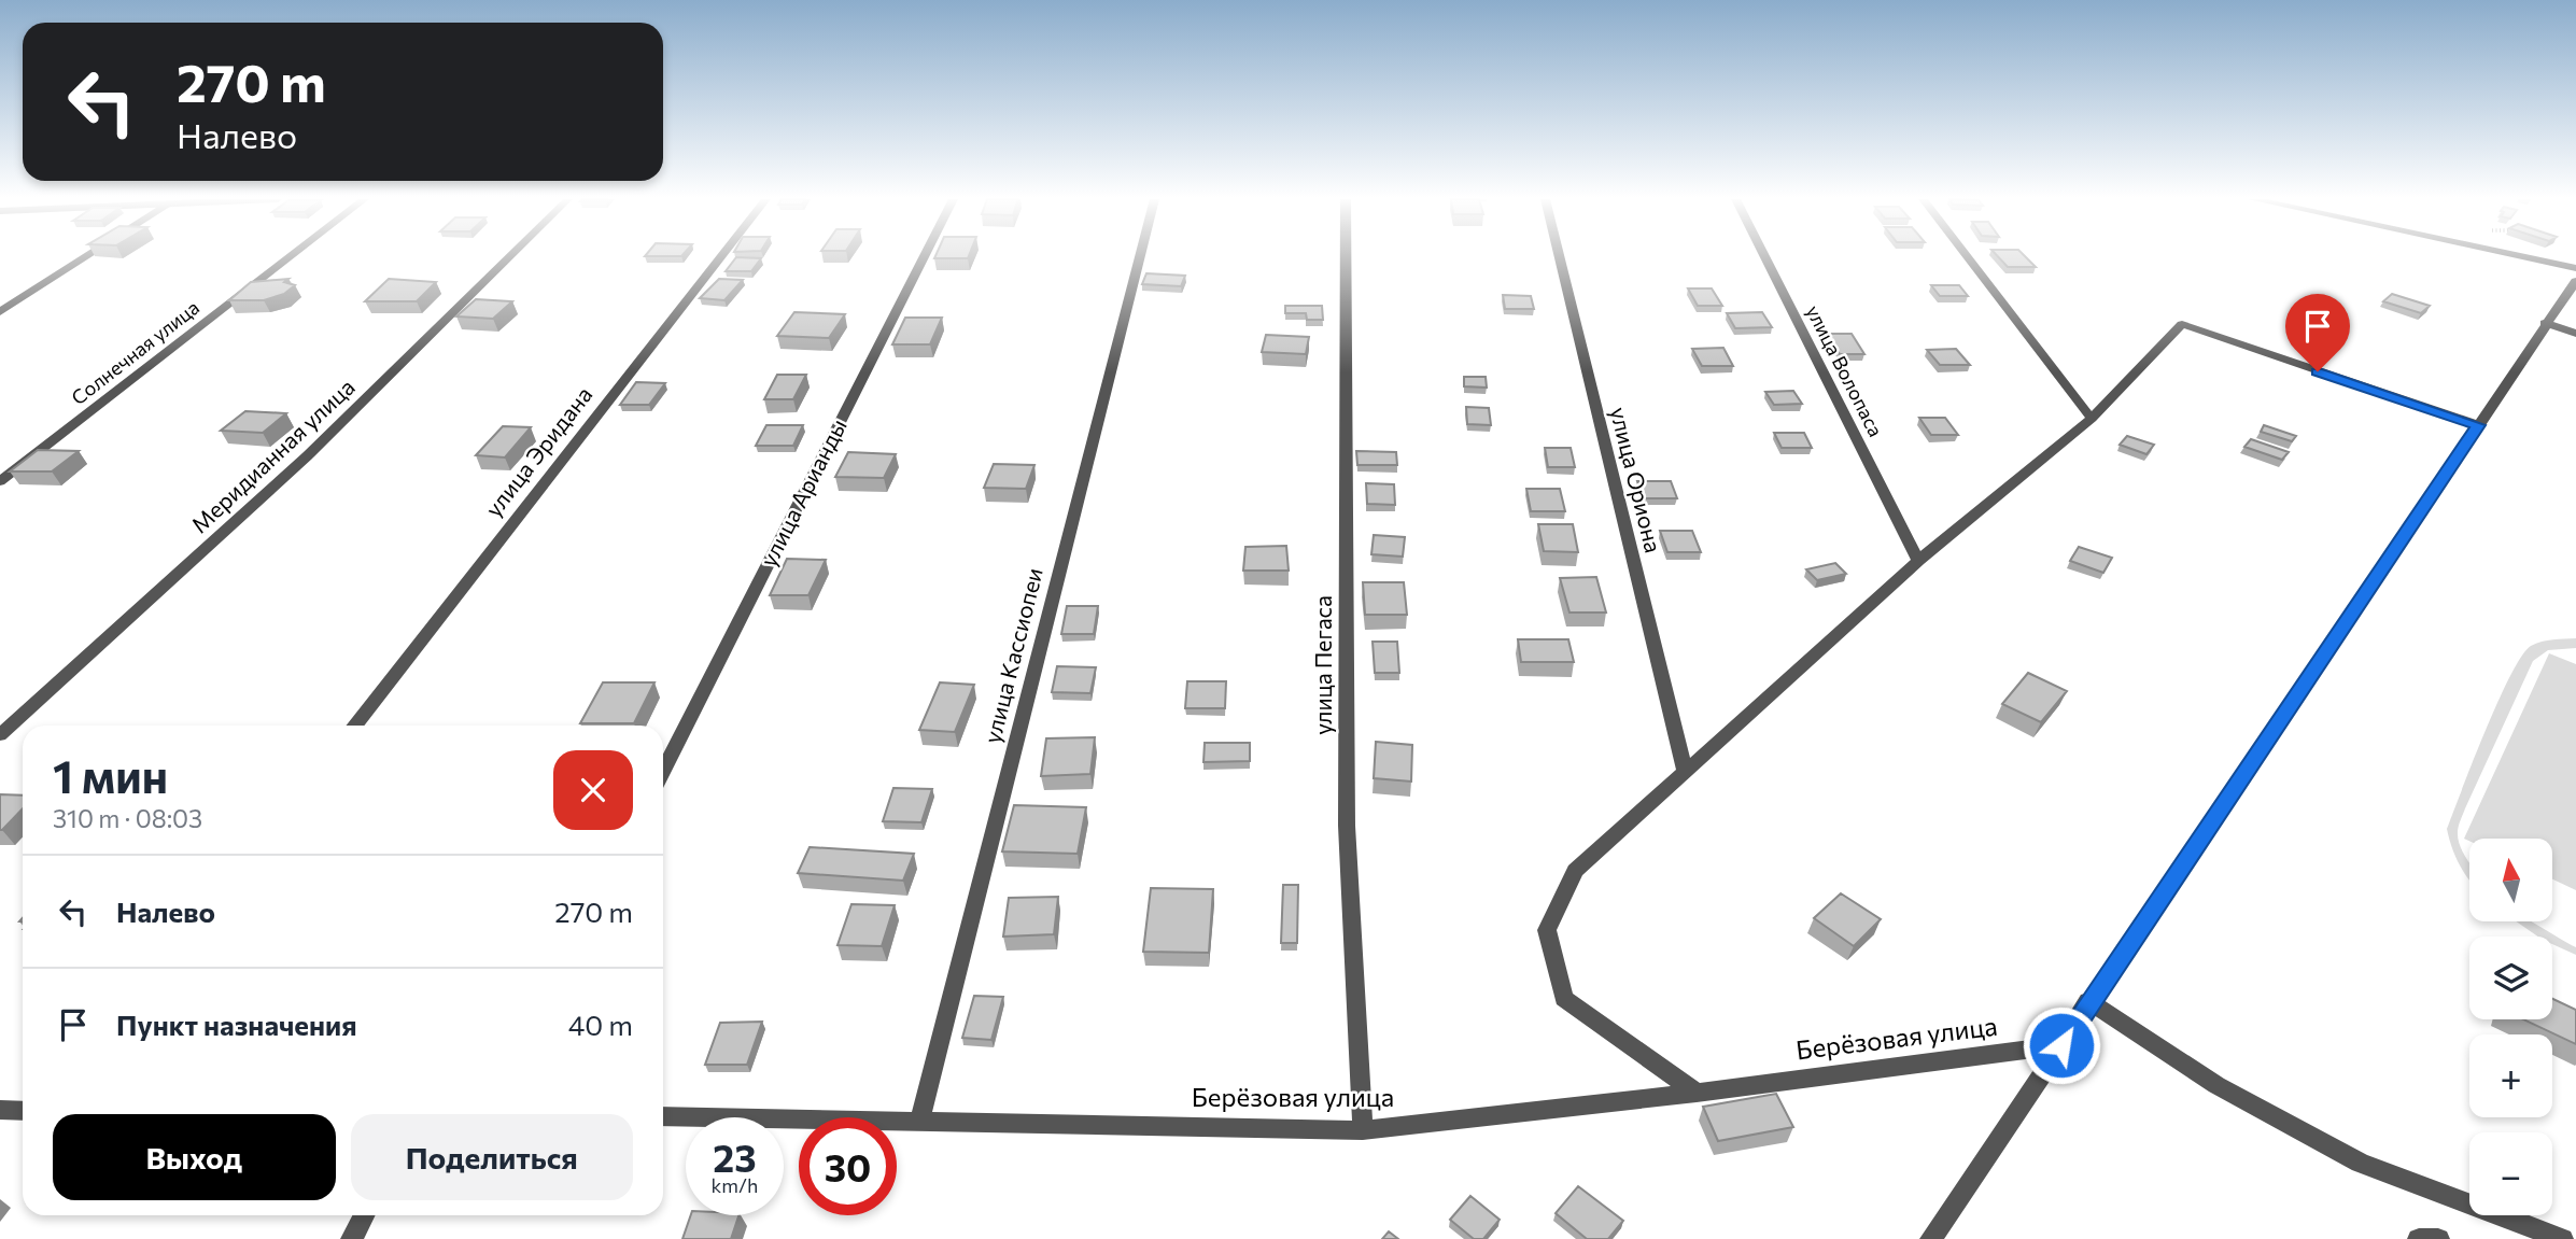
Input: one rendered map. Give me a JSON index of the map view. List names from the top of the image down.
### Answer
{
  "streets": {
    "street": [
      "Солнечная улица",
      "улица Волопаса",
      "улица Эридана",
      "Меридианная улица",
      "улица Ориона",
      "улица Арианды",
      "улица Кассиопеи",
      "улица Пегаса",
      "Берёзовая улица"
    ]
  },
  "crossings": [
    ["улица Кассиопеи", "Берёзовая улица"],
    ["улица Пегаса", "Берёзовая улица"]
  ],
  "north": "top",
  "page": {
    "turn": ["270 m", "Налево"],
    "heading": ["1 мин", "310 m · 08:03"],
    "map_buttons": ["+", "−"],
    "list": [
      {
        "name": "Налево",
        "value": "270 m"
      },
      {
        "name": "Пункт назначения",
        "value": "40 m"
      }
    ],
    "buttons": ["Выход", "Поделиться"],
    "speed": "23 km/h",
    "limit": "30"
  }
}
